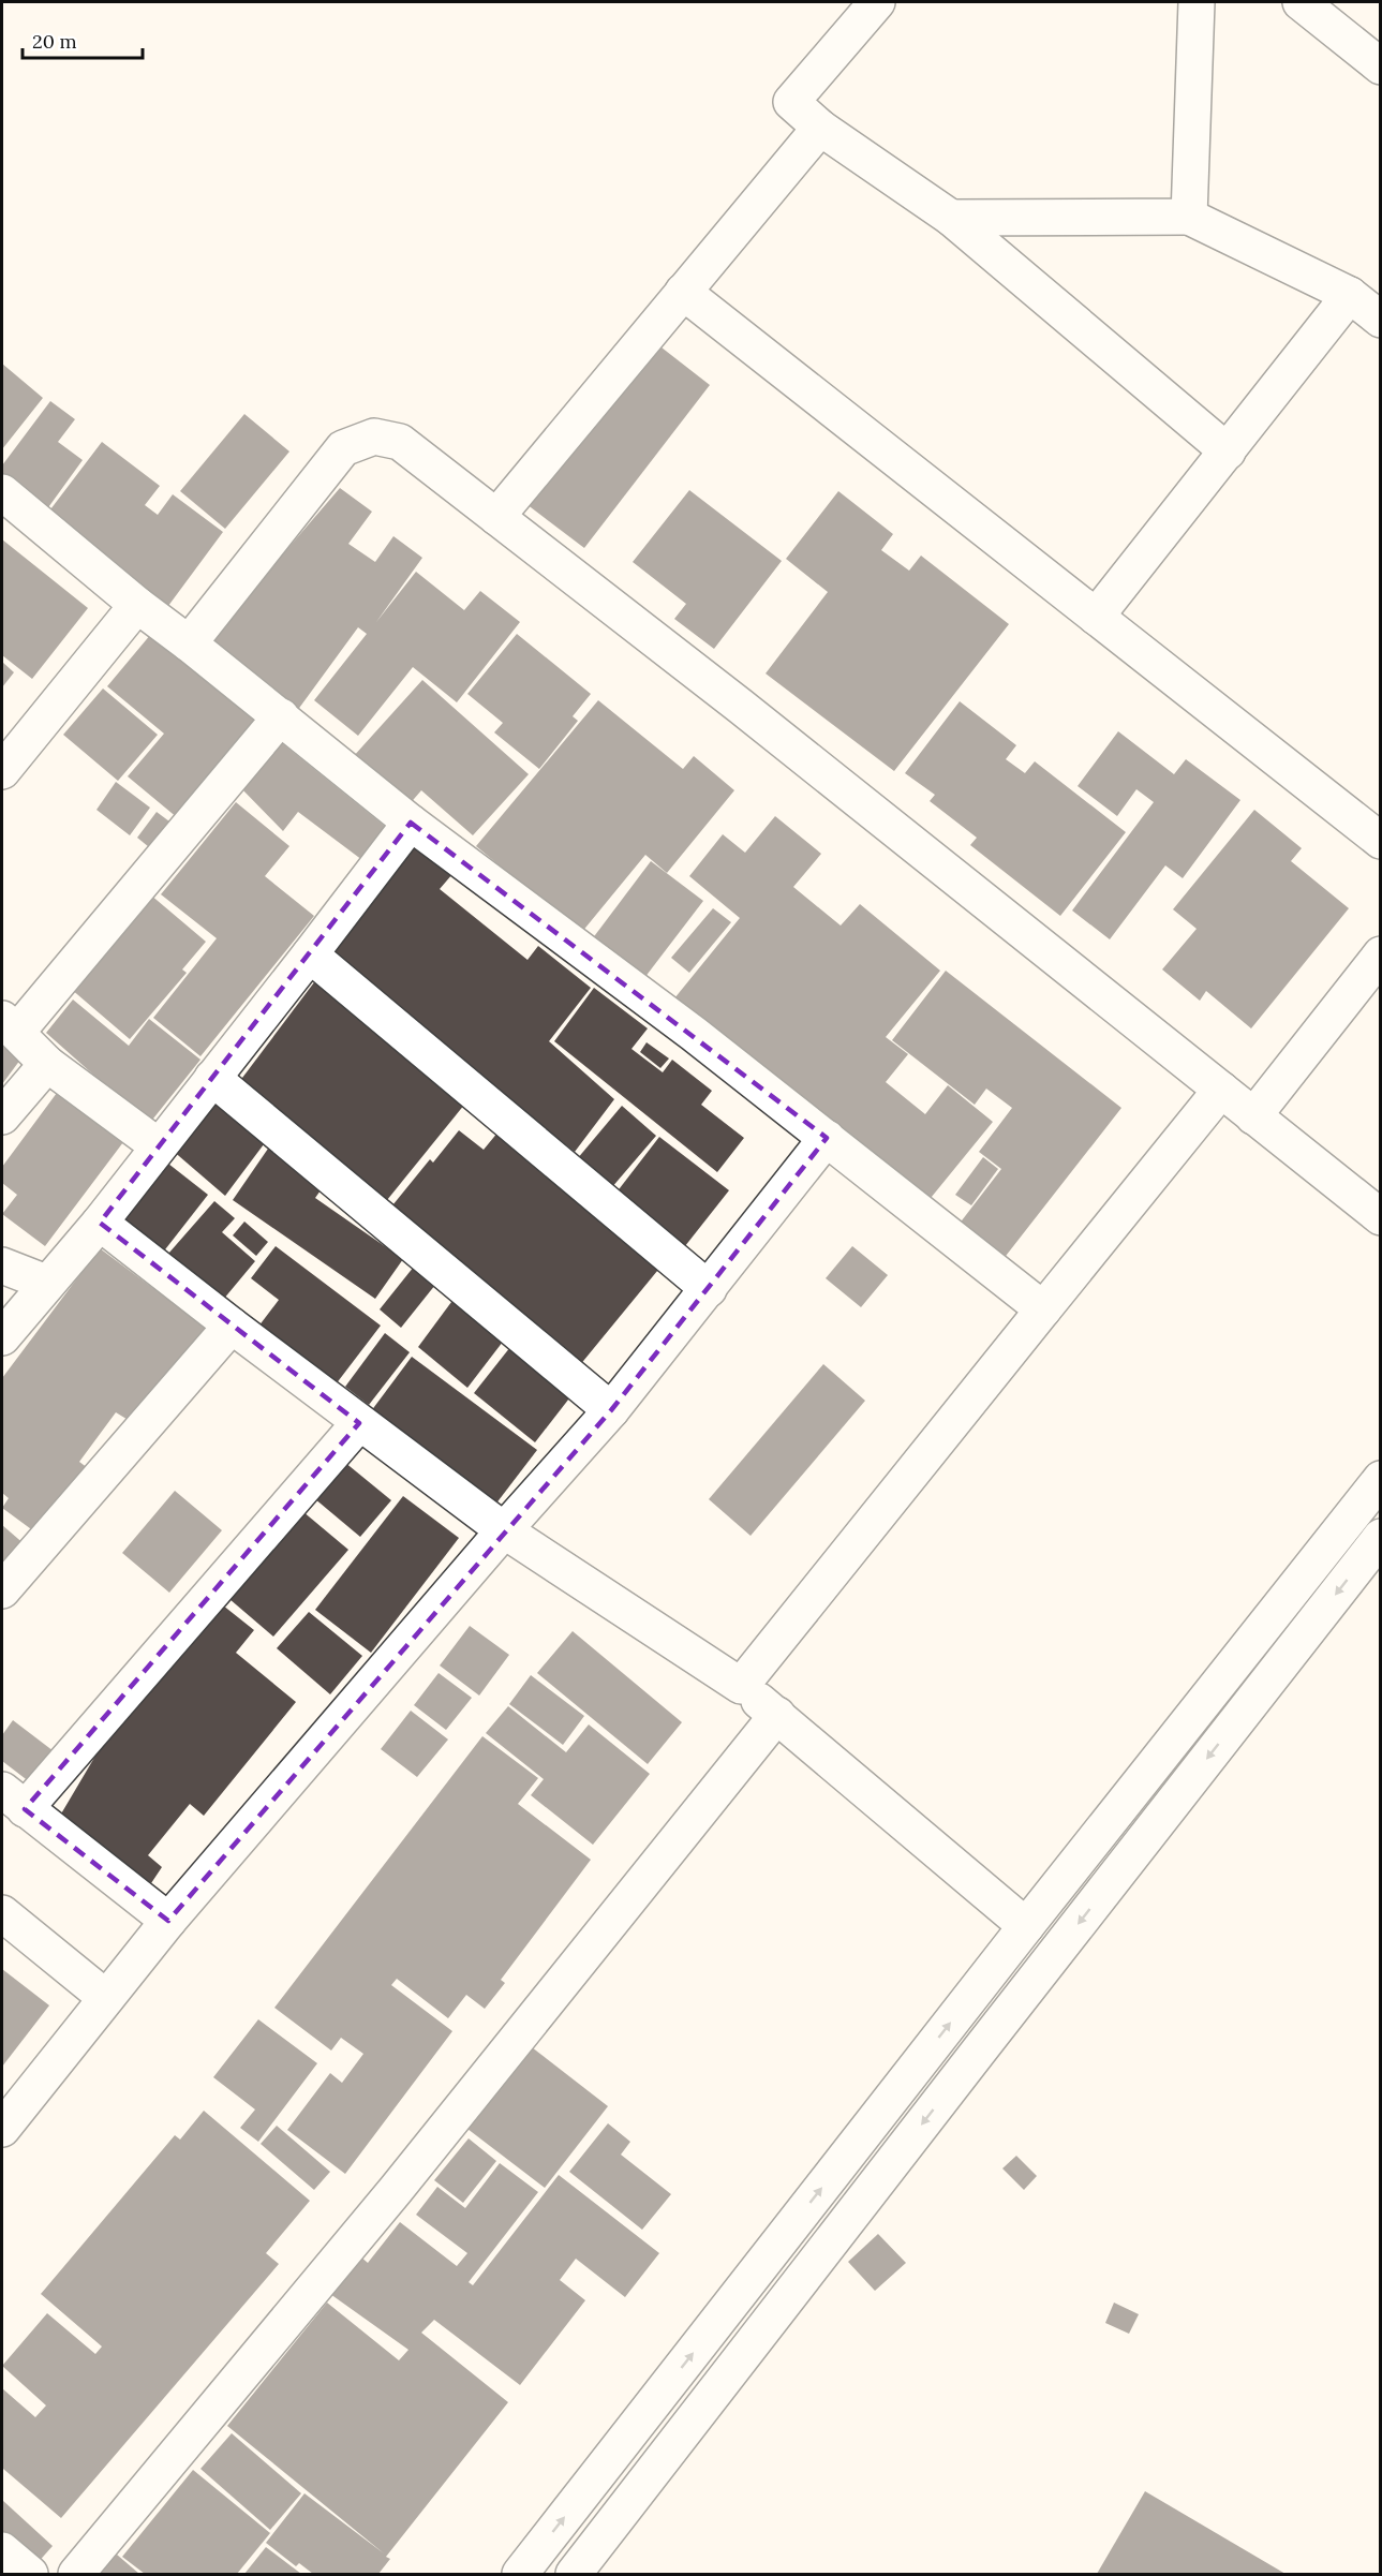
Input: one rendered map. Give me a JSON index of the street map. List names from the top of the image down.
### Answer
{
  "scale_bar": "20 m"
}
